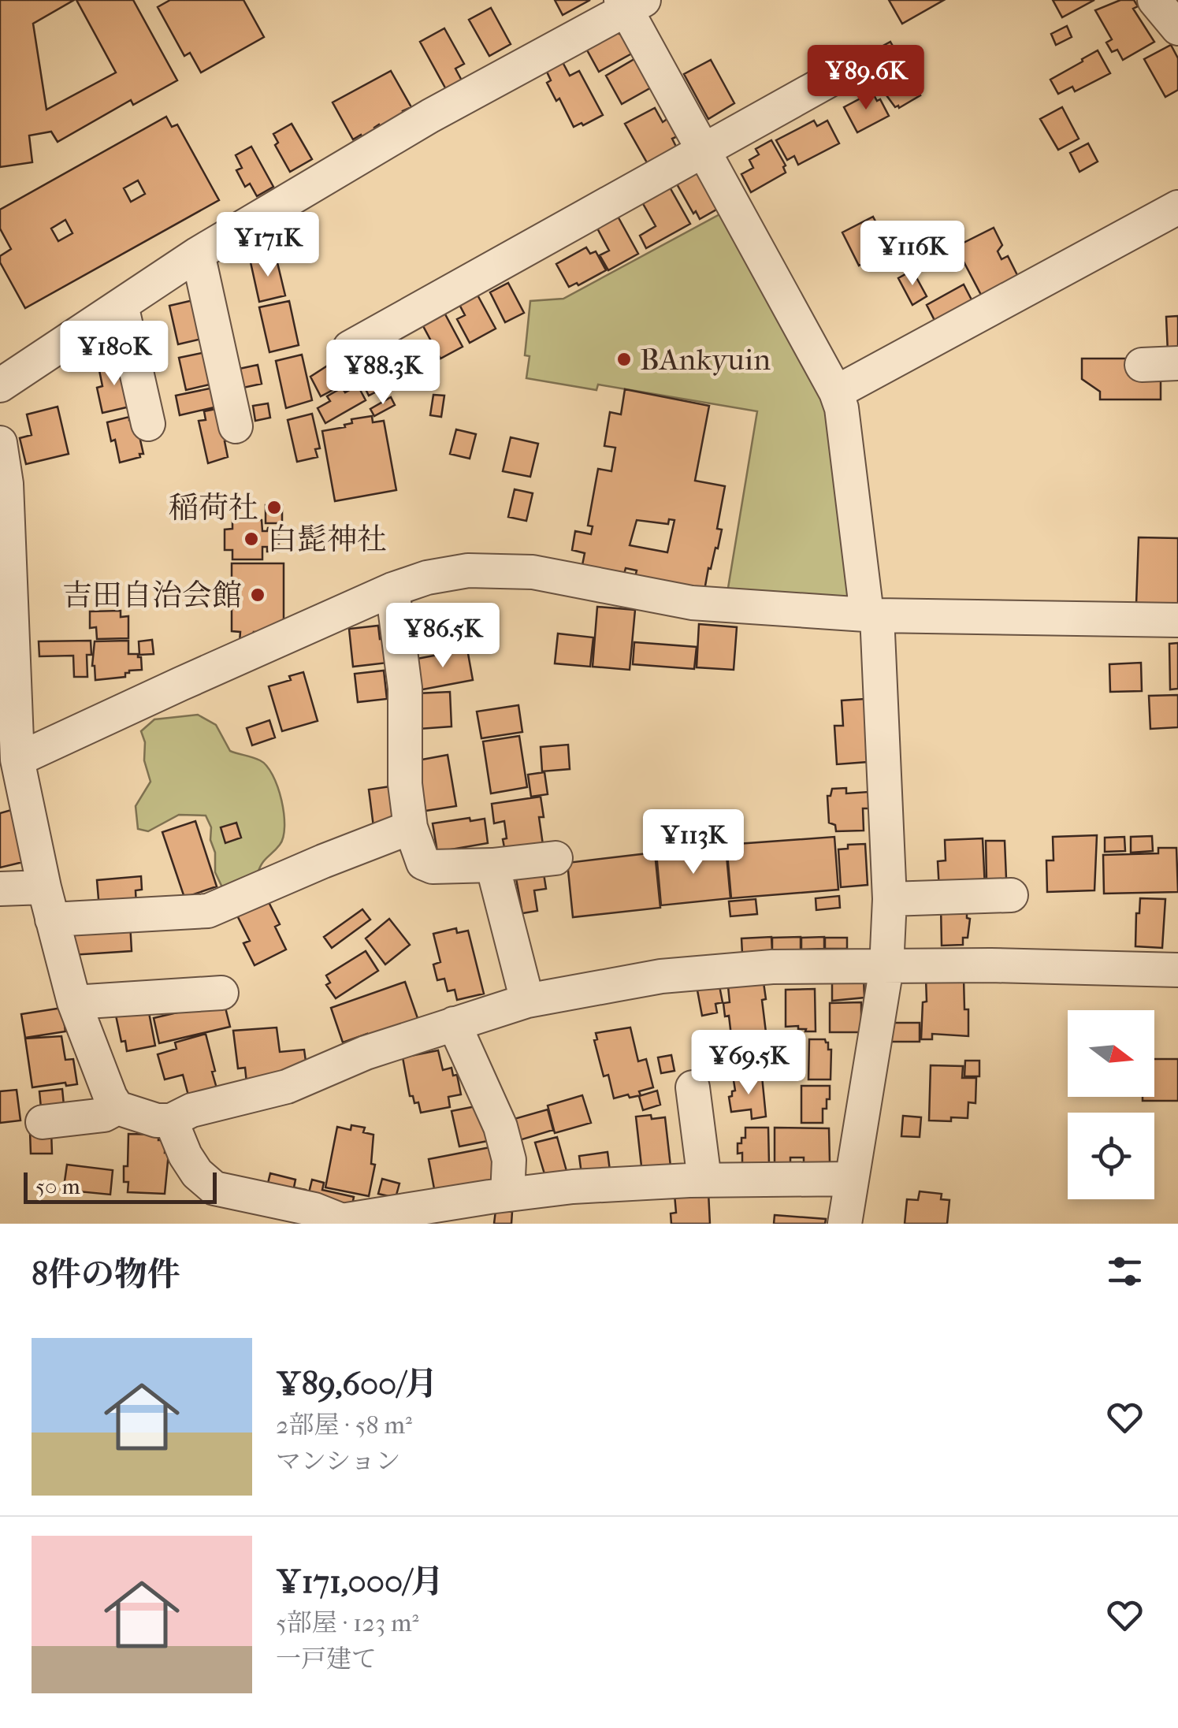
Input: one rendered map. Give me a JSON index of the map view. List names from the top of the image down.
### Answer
{
  "places": [
    "BAnkyuin",
    "稲荷社",
    "白髭神社",
    "吉田自治会館"
  ],
  "scale_bar": "50 m",
  "north": "right",
  "page": {
    "price": [
      "¥89.6K",
      "¥171K",
      "¥116K",
      "¥180K",
      "¥88.3K",
      "¥86.5K",
      "¥113K",
      "¥69.5K"
    ],
    "scale": "50 m",
    "heading": "8件の物件",
    "list": [
      {
        "name": "¥89,600/月",
        "note": "2部屋 · 58 m² · マンション"
      },
      {
        "name": "¥171,000/月",
        "note": "5部屋 · 123 m² · 一戸建て"
      }
    ]
  }
}
